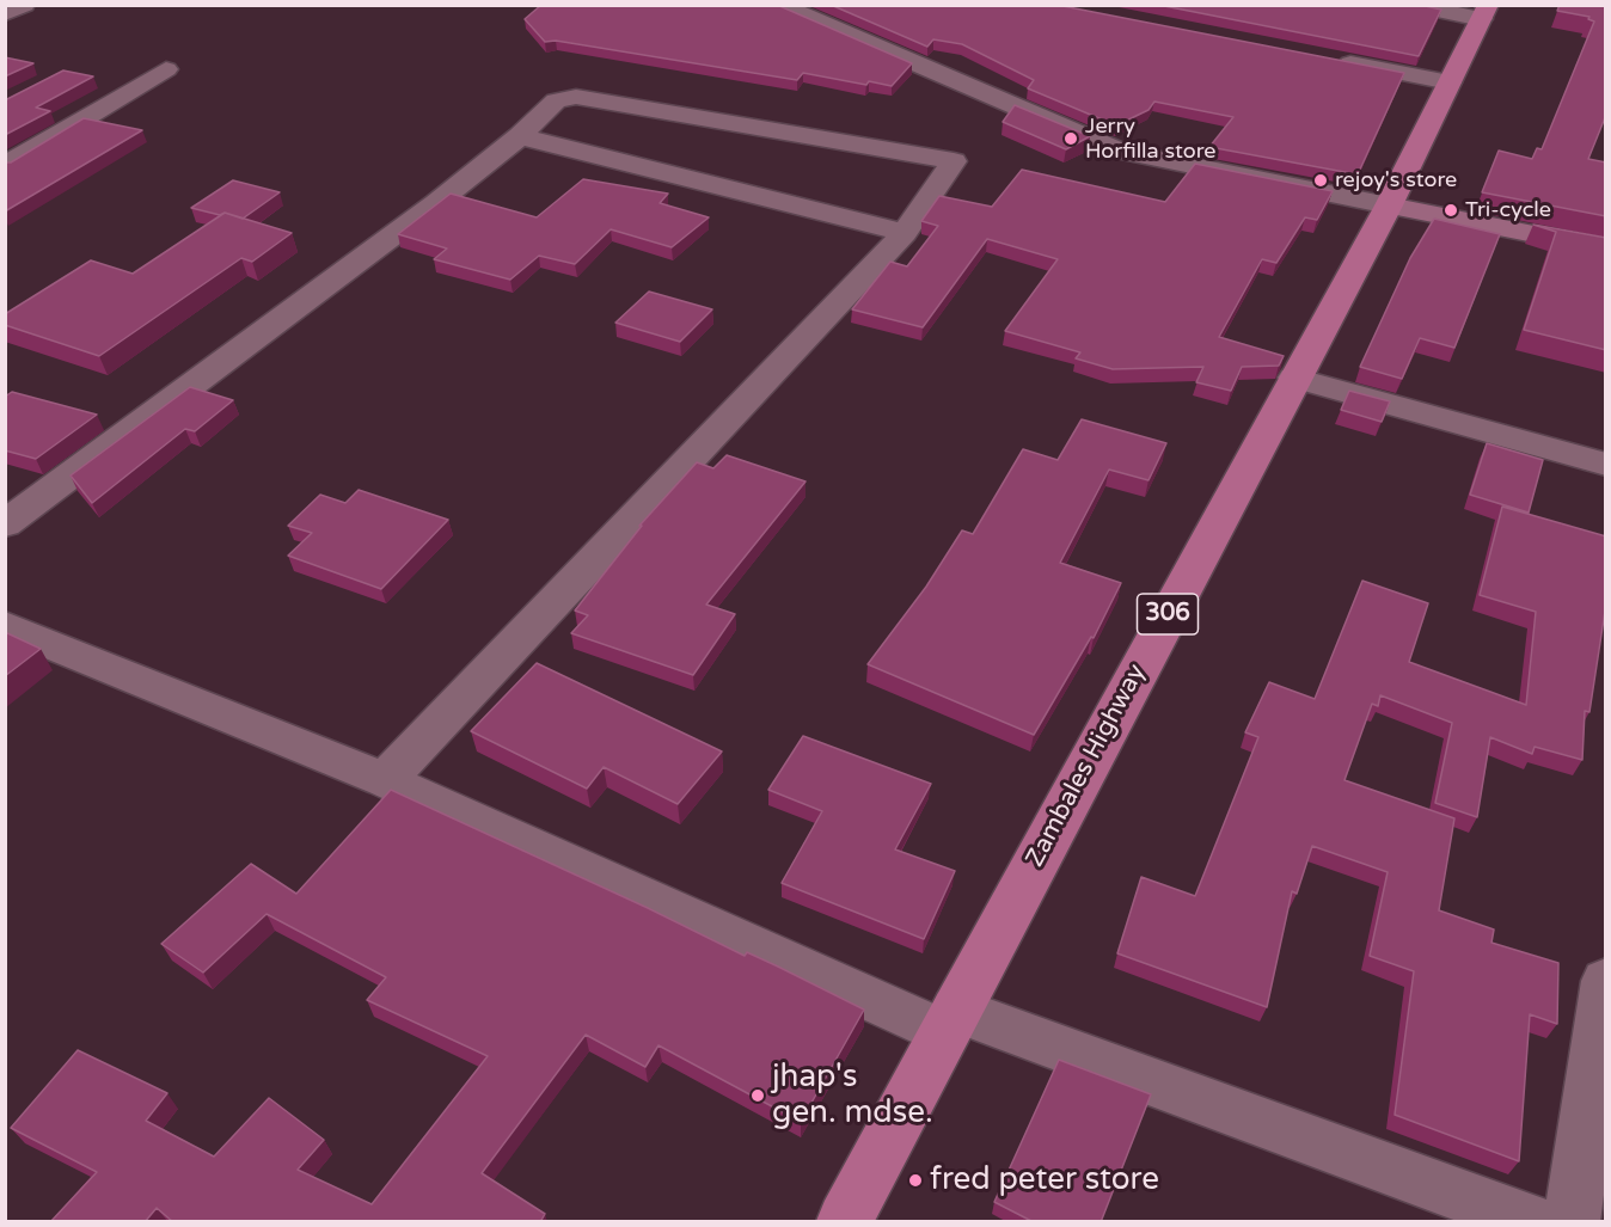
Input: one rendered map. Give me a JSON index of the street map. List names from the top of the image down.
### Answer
{
  "streets": {
    "main road": ["306", "Zambales Highway"]
  },
  "places": [
    "Jerry Horfilla store",
    "rejoy's store",
    "Tri-cycle",
    "jhap's gen. mdse.",
    "fred peter store"
  ]
}
